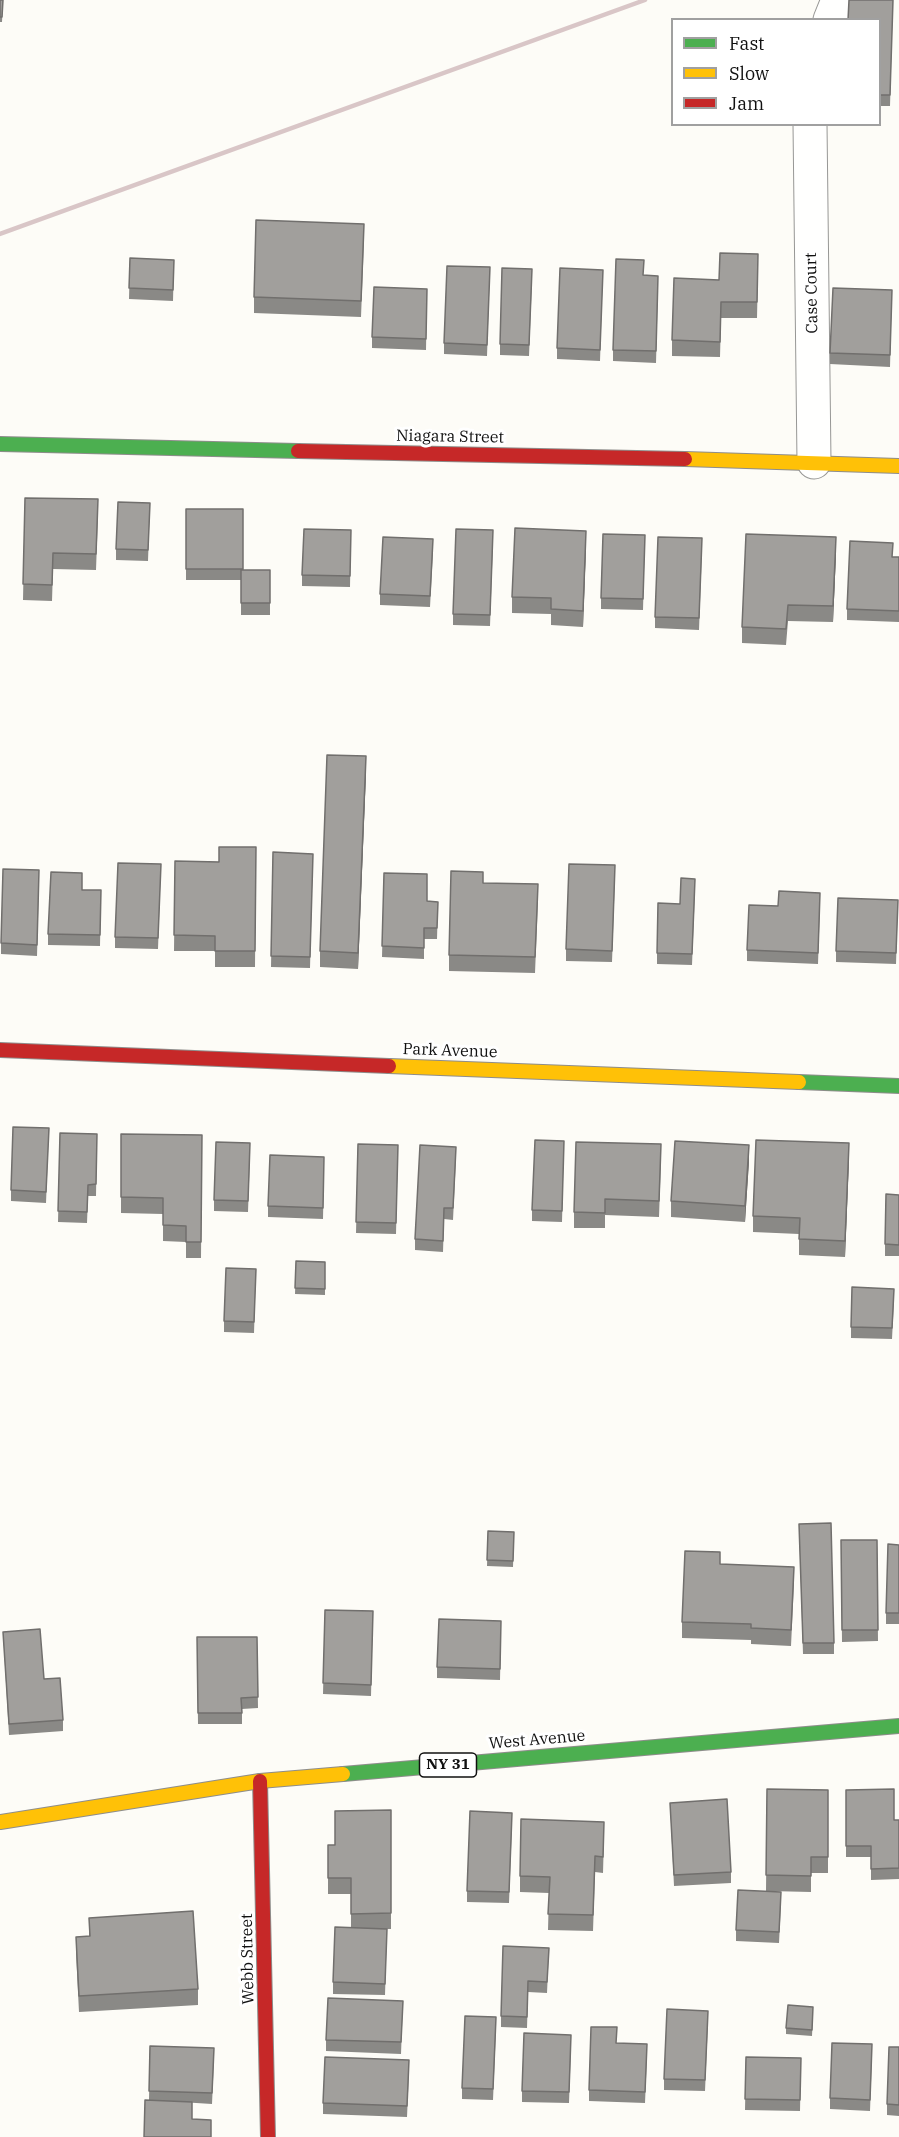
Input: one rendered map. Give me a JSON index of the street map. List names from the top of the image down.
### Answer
{
  "streets": {
    "main road": [
      "Niagara Street",
      "Park Avenue",
      "West Avenue",
      "NY 31",
      "Webb Street"
    ],
    "street": ["Case Court"]
  },
  "crossings": [
    ["Case Court", "Niagara Street"],
    ["West Avenue", "Webb Street"]
  ],
  "legend": ["Fast", "Slow", "Jam"]
}
